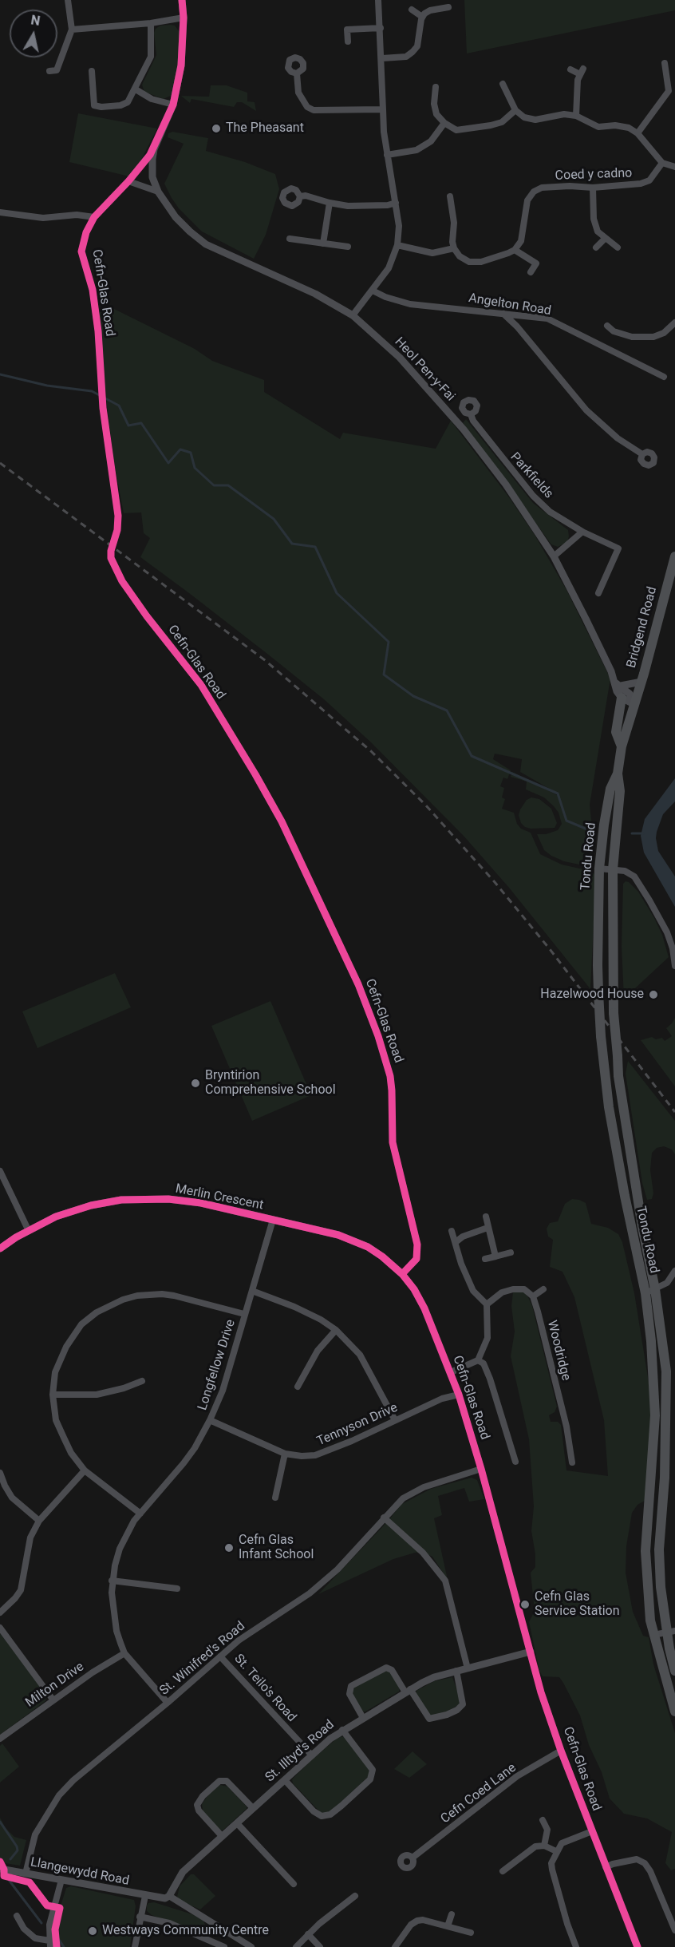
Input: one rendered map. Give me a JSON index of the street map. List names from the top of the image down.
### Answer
{
  "streets": {
    "main road": ["Bridgend Road", "Tondu Road"],
    "street": [
      "Coed y cadno",
      "Cefn-Glas Road",
      "Angelton Road",
      "Heol Pen-y-Fai",
      "Parkfields",
      "Merlin Crescent",
      "Woodridge",
      "Longfellow Drive",
      "Tennyson Drive",
      "St. Winifred's Road",
      "Milton Drive",
      "St. Teilo's Road",
      "St. Illtyd's Road",
      "Cefn Coed Lane",
      "Llangewydd Road"
    ]
  },
  "crossings": [
    ["Cefn-Glas Road", "Heol Pen-y-Fai"],
    ["Cefn-Glas Road", "Merlin Crescent"],
    ["Cefn-Glas Road", "Tennyson Drive"],
    ["Cefn-Glas Road", "St. Winifred's Road"],
    ["Cefn-Glas Road", "St. Illtyd's Road"],
    ["Cefn-Glas Road", "Cefn Coed Lane"],
    ["Heol Pen-y-Fai", "Bridgend Road"],
    ["Heol Pen-y-Fai", "Tondu Road"],
    ["Bridgend Road", "Tondu Road"],
    ["Merlin Crescent", "Longfellow Drive"],
    ["Longfellow Drive", "Tennyson Drive"],
    ["Longfellow Drive", "St. Winifred's Road"],
    ["Longfellow Drive", "Milton Drive"],
    ["St. Winifred's Road", "St. Teilo's Road"],
    ["St. Winifred's Road", "Llangewydd Road"],
    ["St. Teilo's Road", "St. Illtyd's Road"],
    ["St. Illtyd's Road", "Llangewydd Road"]
  ],
  "places": [
    "The Pheasant",
    "Hazelwood House",
    "Bryntirion Comprehensive School",
    "Cefn Glas Infant School",
    "Cefn Glas Service Station",
    "Westways Community Centre"
  ],
  "north": "top"
}
